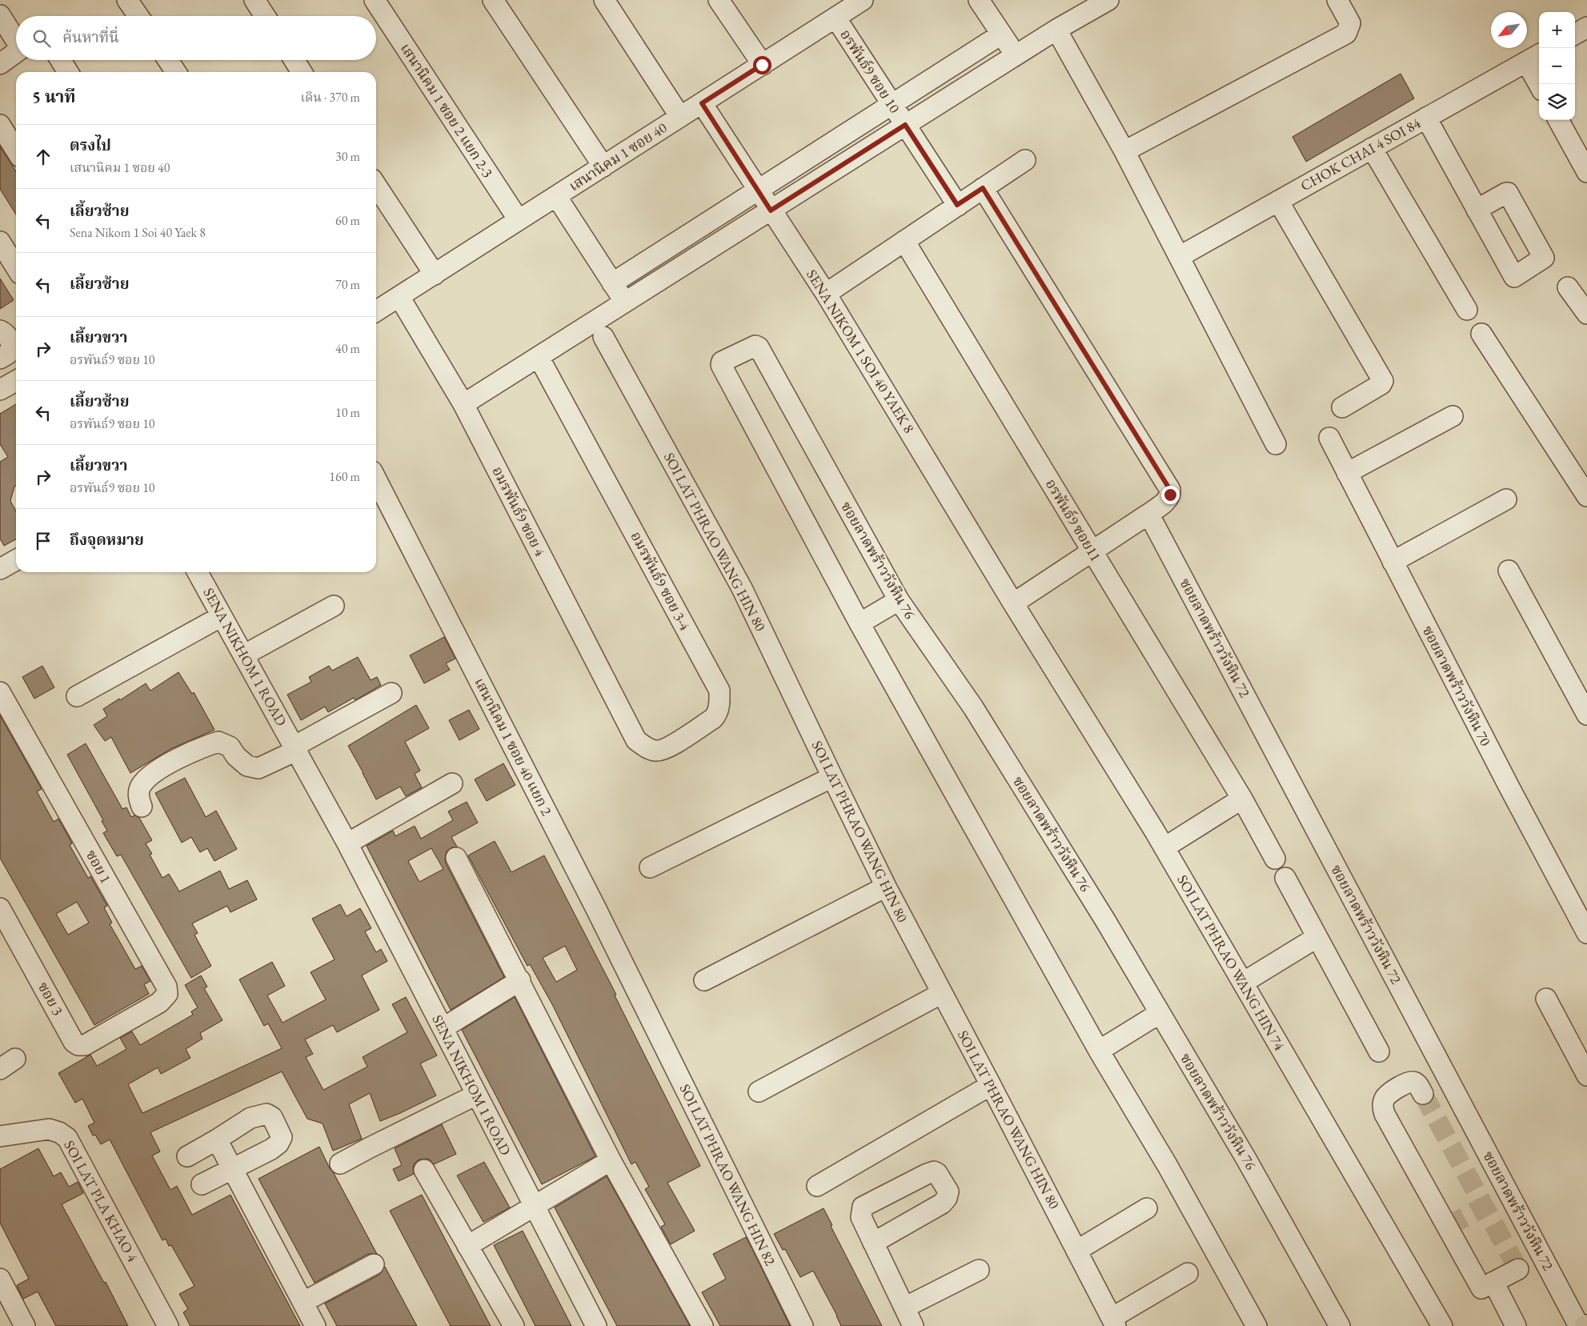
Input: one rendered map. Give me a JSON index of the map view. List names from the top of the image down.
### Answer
{
  "streets": {
    "street": [
      "อรพันธ์9 ซอย 10",
      "เสนานิคม 1 ซอย 2 แยก 2-3",
      "CHOK CHAI 4 SOI 84",
      "เสนานิคม 1 ซอย 40",
      "SENA NIKOM 1 SOI 40 YAEK 8",
      "อมรพันธ์9 ซอย 4",
      "อรพันธ์9 ซอย11",
      "SOI LAT PHRAO WANG HIN 80",
      "ซอยลาดพร้าววังหิน 76",
      "อมรพันธ์9 ซอย 3-4",
      "ซอยลาดพร้าววังหิน 72",
      "SENA NIKHOM 1 ROAD",
      "ซอยลาดพร้าววังหิน 70",
      "เสนานิคม 1 ซอย 40 แยก 2",
      "ซอย 1",
      "SOI LAT PHRAO WANG HIN 74",
      "ซอย 3",
      "SOI LAT PHRAO WANG HIN 82",
      "SOI LAT PLA KHAO 4"
    ]
  },
  "crossings": [
    ["อรพันธ์9 ซอย 10", "เสนานิคม 1 ซอย 40"],
    ["เสนานิคม 1 ซอย 2 แยก 2-3", "เสนานิคม 1 ซอย 40"],
    ["เสนานิคม 1 ซอย 40", "SENA NIKOM 1 SOI 40 YAEK 8"],
    ["เสนานิคม 1 ซอย 40", "อมรพันธ์9 ซอย 4"],
    ["SENA NIKOM 1 SOI 40 YAEK 8", "SOI LAT PHRAO WANG HIN 74"],
    ["อมรพันธ์9 ซอย 4", "อมรพันธ์9 ซอย 3-4"],
    ["เสนานิคม 1 ซอย 40 แยก 2", "SOI LAT PHRAO WANG HIN 82"],
    ["ซอย 1", "ซอย 3"]
  ],
  "north": "bottom left",
  "page": {
    "map_buttons": ["+", "−"],
    "search": "ค้นหาที่นี่",
    "heading": ["5 นาที", "เดิน · 370 m"],
    "list": [
      ["ตรงไป", "เสนานิคม 1 ซอย 40", "30 m"],
      ["เลี้ยวซ้าย", "Sena Nikom 1 Soi 40 Yaek 8", "60 m"],
      ["เลี้ยวซ้าย", "70 m"],
      ["เลี้ยวขวา", "อรพันธ์9 ซอย 10", "40 m"],
      ["เลี้ยวซ้าย", "อรพันธ์9 ซอย 10", "10 m"],
      ["เลี้ยวขวา", "อรพันธ์9 ซอย 10", "160 m"],
      "ถึงจุดหมาย"
    ]
  }
}
